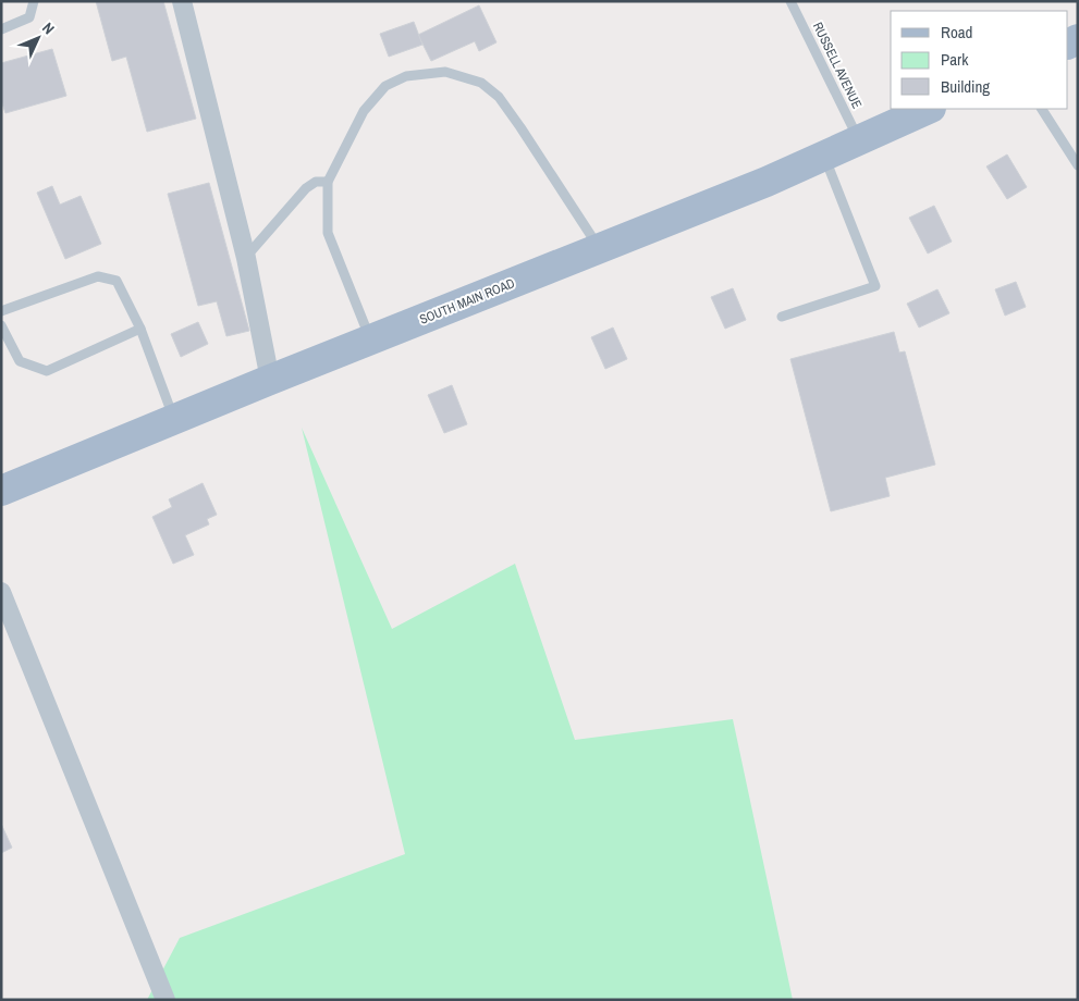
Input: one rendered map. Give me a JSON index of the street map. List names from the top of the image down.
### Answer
{
  "streets": {
    "main road": ["SOUTH MAIN ROAD"],
    "lane": ["RUSSELL AVENUE"]
  },
  "crossings": [
    ["RUSSELL AVENUE", "SOUTH MAIN ROAD"]
  ],
  "legend": ["Road", "Park", "Building"],
  "north": "top right"
}
